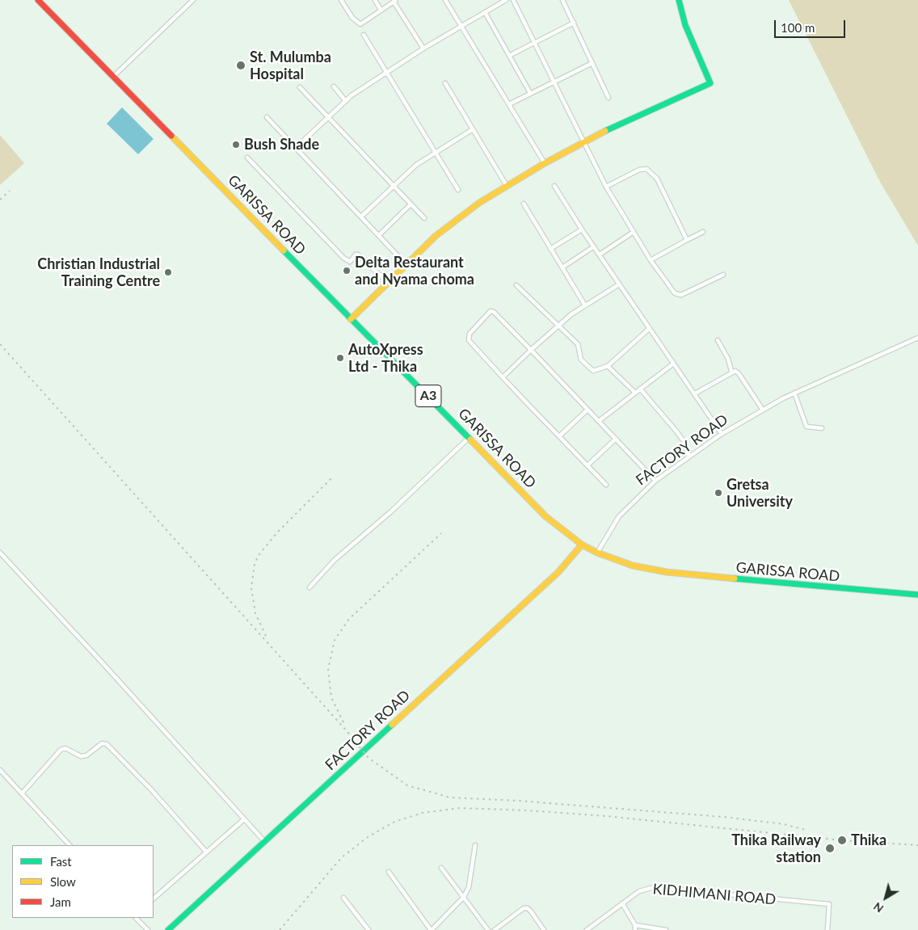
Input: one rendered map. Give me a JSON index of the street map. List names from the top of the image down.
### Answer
{
  "streets": {
    "main road": ["GARISSA ROAD", "A3", "FACTORY ROAD"],
    "street": ["KIDHIMANI ROAD"]
  },
  "crossings": [
    ["GARISSA ROAD", "FACTORY ROAD"]
  ],
  "places": [
    "St. Mulumba Hospital",
    "Bush Shade",
    "Delta Restaurant and Nyama choma",
    "Christian Industrial Training Centre",
    "AutoXpress Ltd - Thika",
    "Gretsa University",
    "Thika",
    "Thika Railway station"
  ],
  "legend": ["Fast", "Slow", "Jam"],
  "scale_bar": "100 m",
  "north": "bottom left"
}
